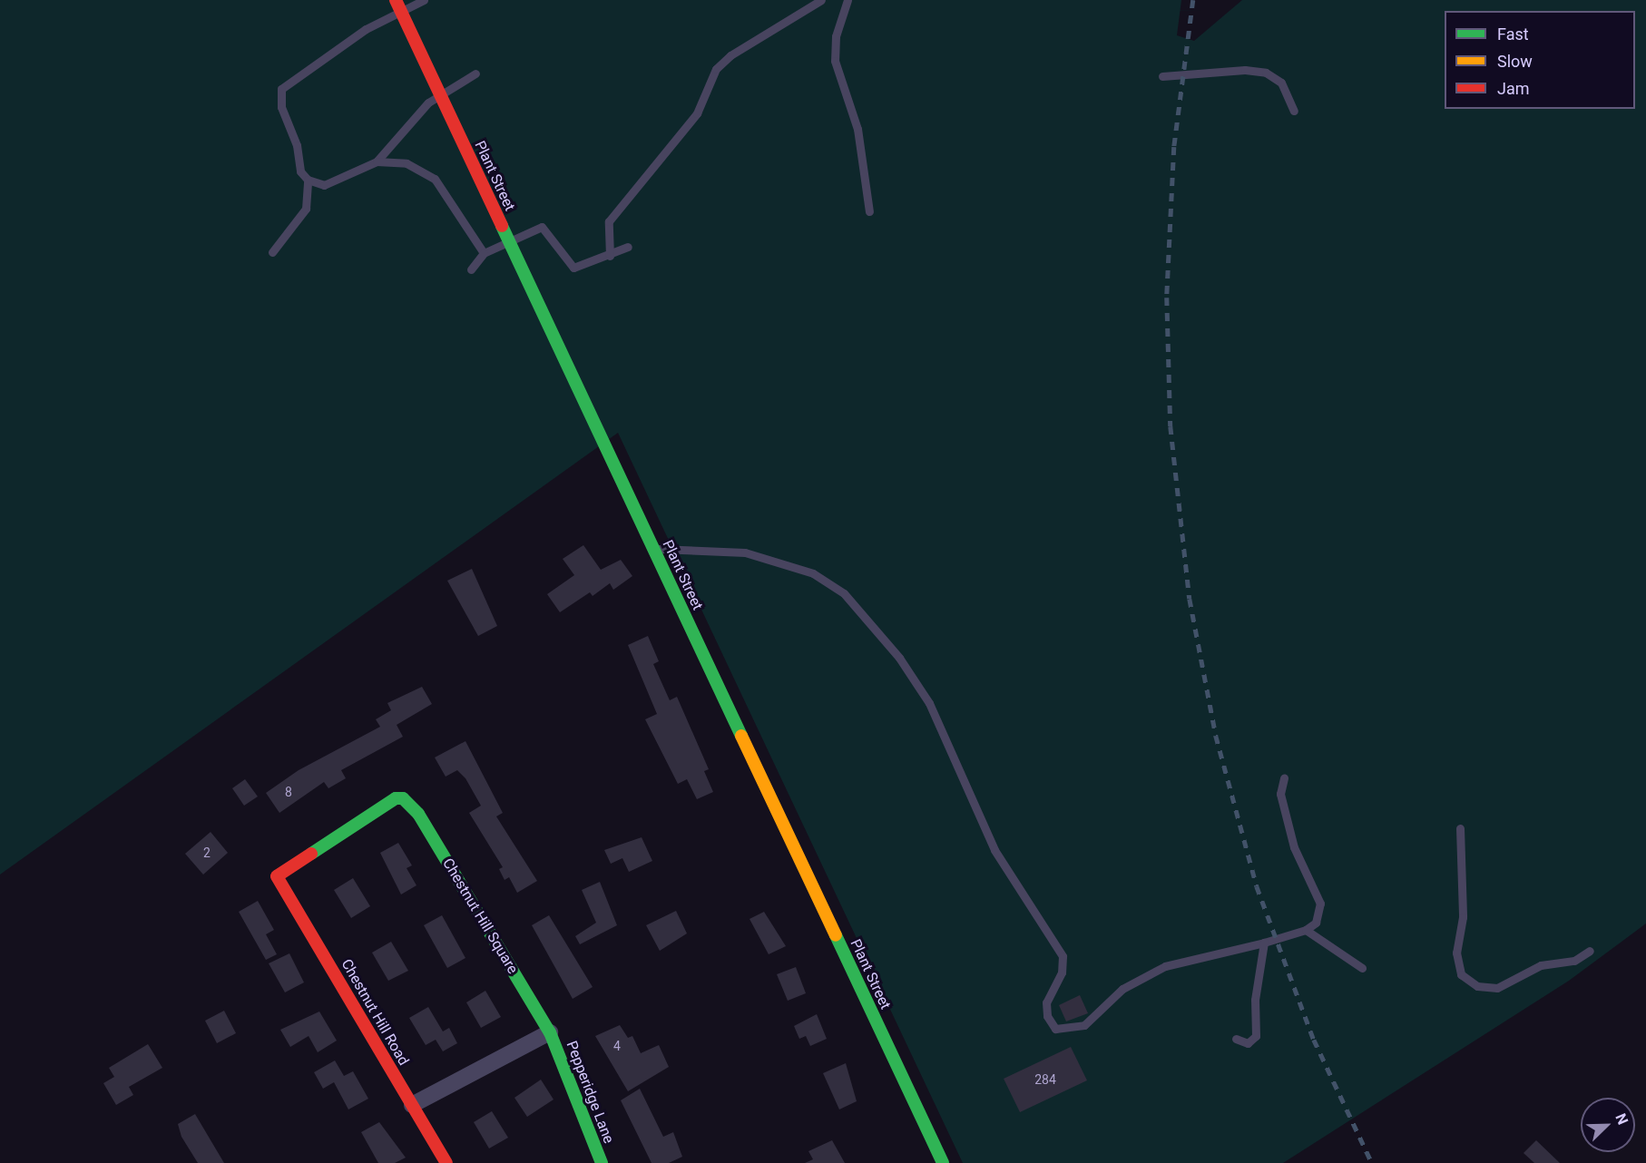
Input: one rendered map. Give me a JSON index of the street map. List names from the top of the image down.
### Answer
{
  "streets": {
    "street": [
      "Plant Street",
      "Chestnut Hill Square",
      "Chestnut Hill Road",
      "Pepperidge Lane"
    ]
  },
  "crossings": [
    ["Chestnut Hill Square", "Chestnut Hill Road"],
    ["Chestnut Hill Square", "Pepperidge Lane"]
  ],
  "house_numbers": [
    "8",
    "2",
    "4",
    "284"
  ],
  "legend": ["Fast", "Slow", "Jam"],
  "north": "top right"
}
